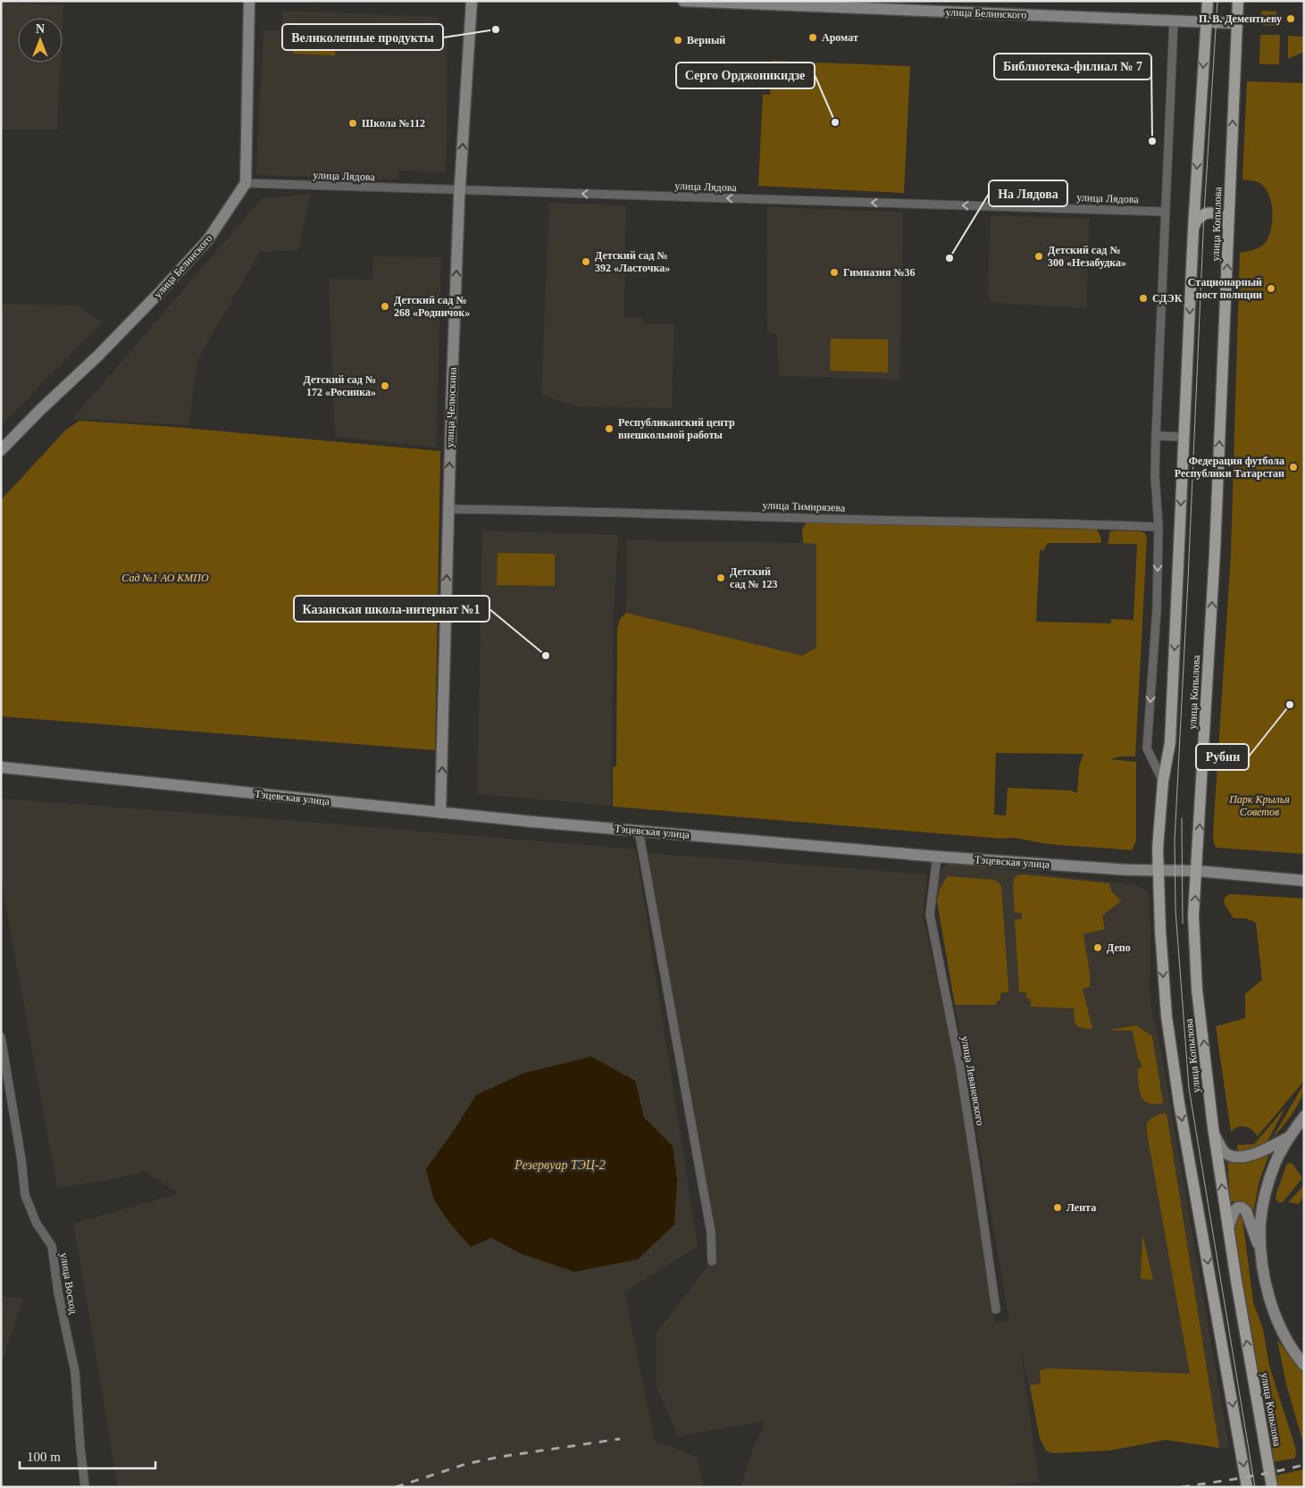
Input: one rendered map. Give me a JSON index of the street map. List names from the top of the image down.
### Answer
{
  "streets": {
    "main road": [
      "улица Белинского",
      "улица Копылова",
      "улица Челюскина",
      "Тэцевская улица"
    ],
    "street": [
      "улица Лядова",
      "улица Тимирязева",
      "улица Леваневского",
      "улица Восход"
    ]
  },
  "crossings": [
    ["улица Белинского", "улица Лядова"],
    ["улица Белинского", "улица Копылова"],
    ["улица Лядова", "улица Челюскина"],
    ["улица Копылова", "Тэцевская улица"],
    ["улица Челюскина", "улица Тимирязева"],
    ["улица Челюскина", "Тэцевская улица"],
    ["Тэцевская улица", "улица Леваневского"]
  ],
  "one_way": ["улица Лядова", "улица Челюскина"],
  "water": ["Резервуар ТЭЦ-2"],
  "parks": ["Сад №1 АО КМПО", "Парк Крылья Советов"],
  "places": [
    "П. В. Дементьеву",
    "Великолепные продукты",
    "Аромат",
    "Верный",
    "Серго Орджоникидзе",
    "Школа №112",
    "Библиотека-филиал № 7",
    "Детский сад № 300 «Незабудка»",
    "На Лядова",
    "Детский сад № 392 «Ласточка»",
    "Гимназия №36",
    "Стационарный пост полиции",
    "СДЭК",
    "Детский сад № 268 «Родничок»",
    "Детский сад № 172 «Росинка»",
    "Республиканский центр внешкольной работы",
    "Федерация футбола Республики Татарстан",
    "Детский сад № 123",
    "Казанская школа-интернат №1",
    "Рубин",
    "Депо",
    "Лента"
  ],
  "scale_bar": "100 m",
  "north": "top"
}
